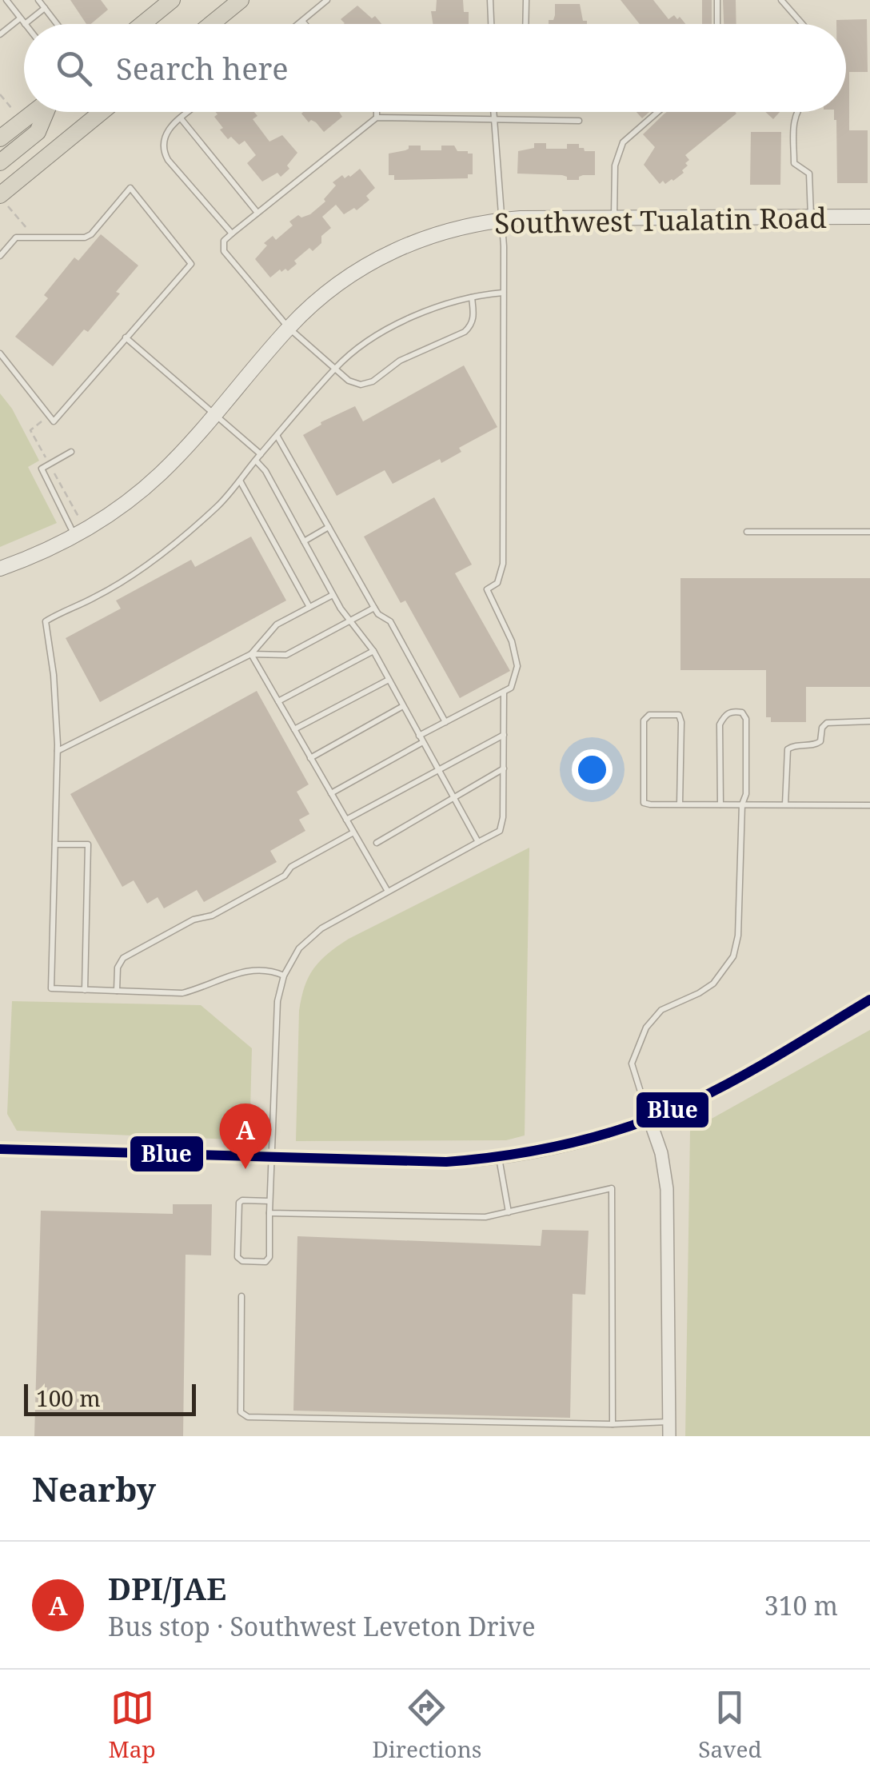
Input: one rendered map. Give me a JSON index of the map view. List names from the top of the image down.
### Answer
{
  "streets": {
    "main road": ["Southwest Tualatin Road"]
  },
  "lines": ["transit line Blue"],
  "scale_bar": "100 m",
  "page": {
    "search": "Search here",
    "pins": "A",
    "scale": "100 m",
    "heading": "Nearby",
    "list": [
      {
        "mark": "A",
        "name": "DPI/JAE",
        "note": "Bus stop · Southwest Leveton Drive",
        "value": "310 m"
      }
    ],
    "nav": ["Map", "Directions", "Saved"]
  }
}
